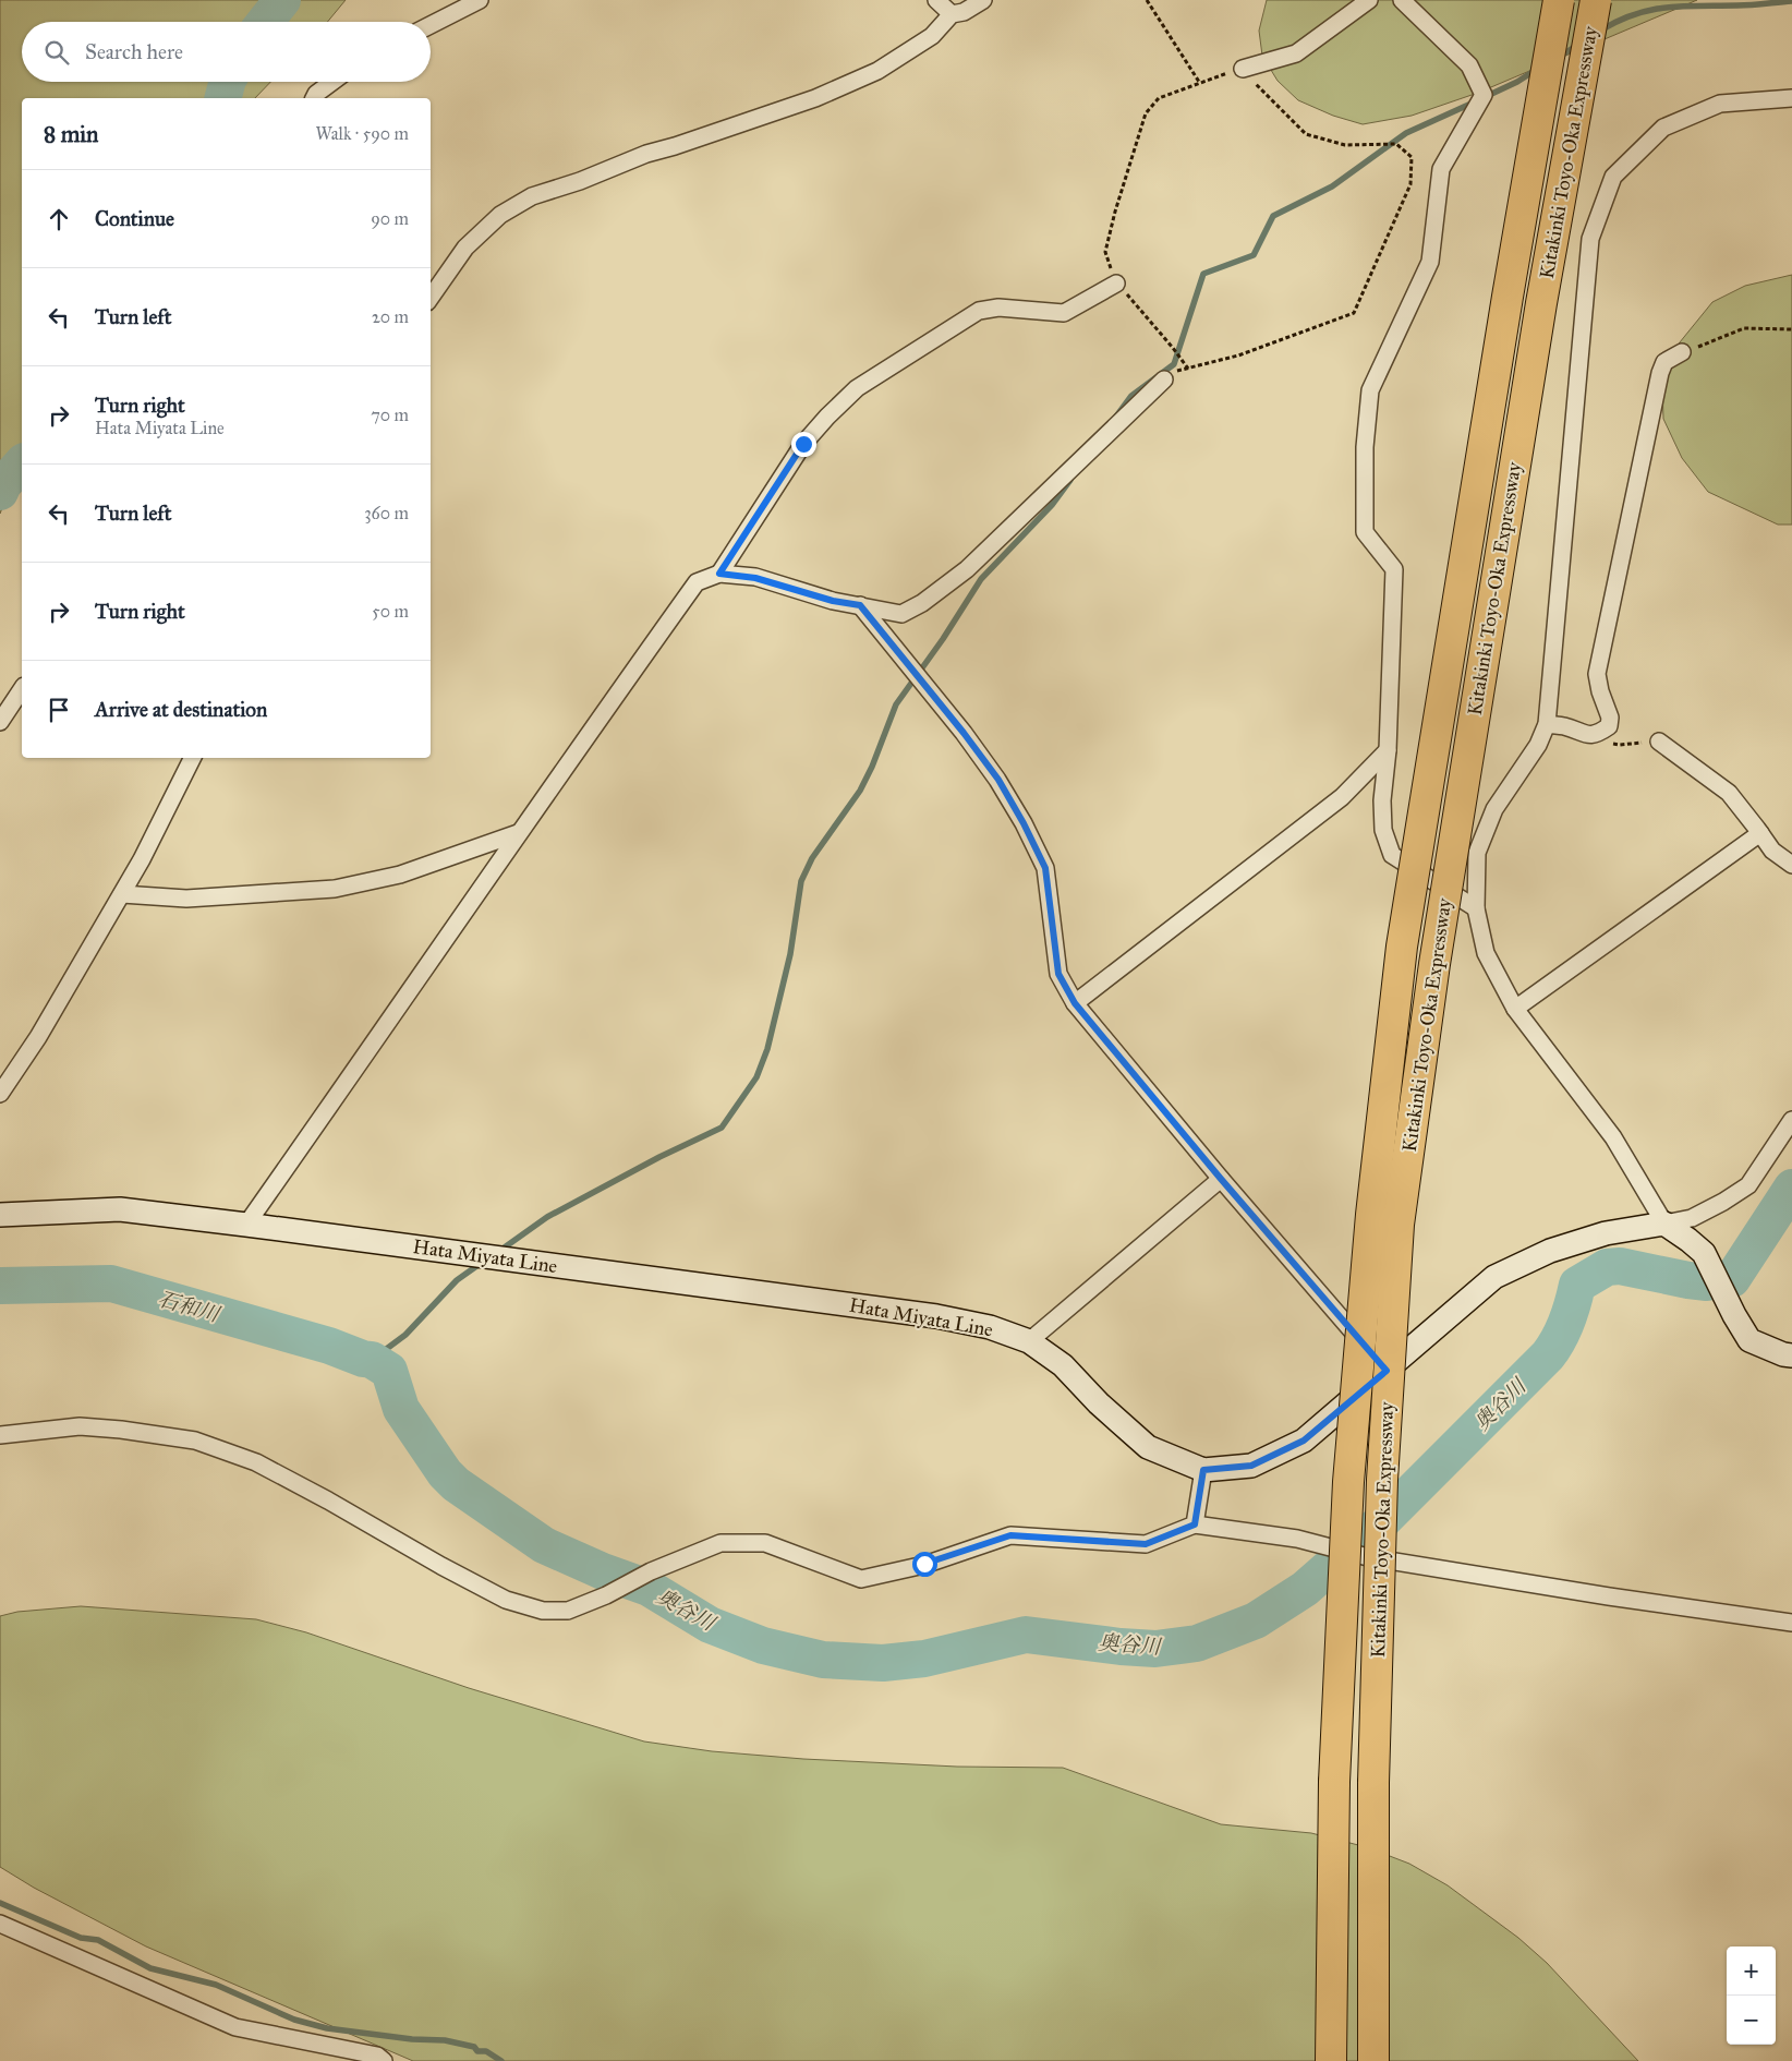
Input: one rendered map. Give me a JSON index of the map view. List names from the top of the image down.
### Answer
{
  "streets": {
    "highway": ["Kitakinki Toyo-Oka Expressway"],
    "main road": ["Hata Miyata Line"]
  },
  "water": ["石和川", "奥谷川"],
  "page": {
    "search": "Search here",
    "heading": ["8 min", "Walk · 590 m"],
    "list": [
      ["Continue", "90 m"],
      ["Turn left", "20 m"],
      ["Turn right", "Hata Miyata Line", "70 m"],
      ["Turn left", "360 m"],
      ["Turn right", "50 m"],
      "Arrive at destination"
    ],
    "map_buttons": ["+", "−"]
  }
}
